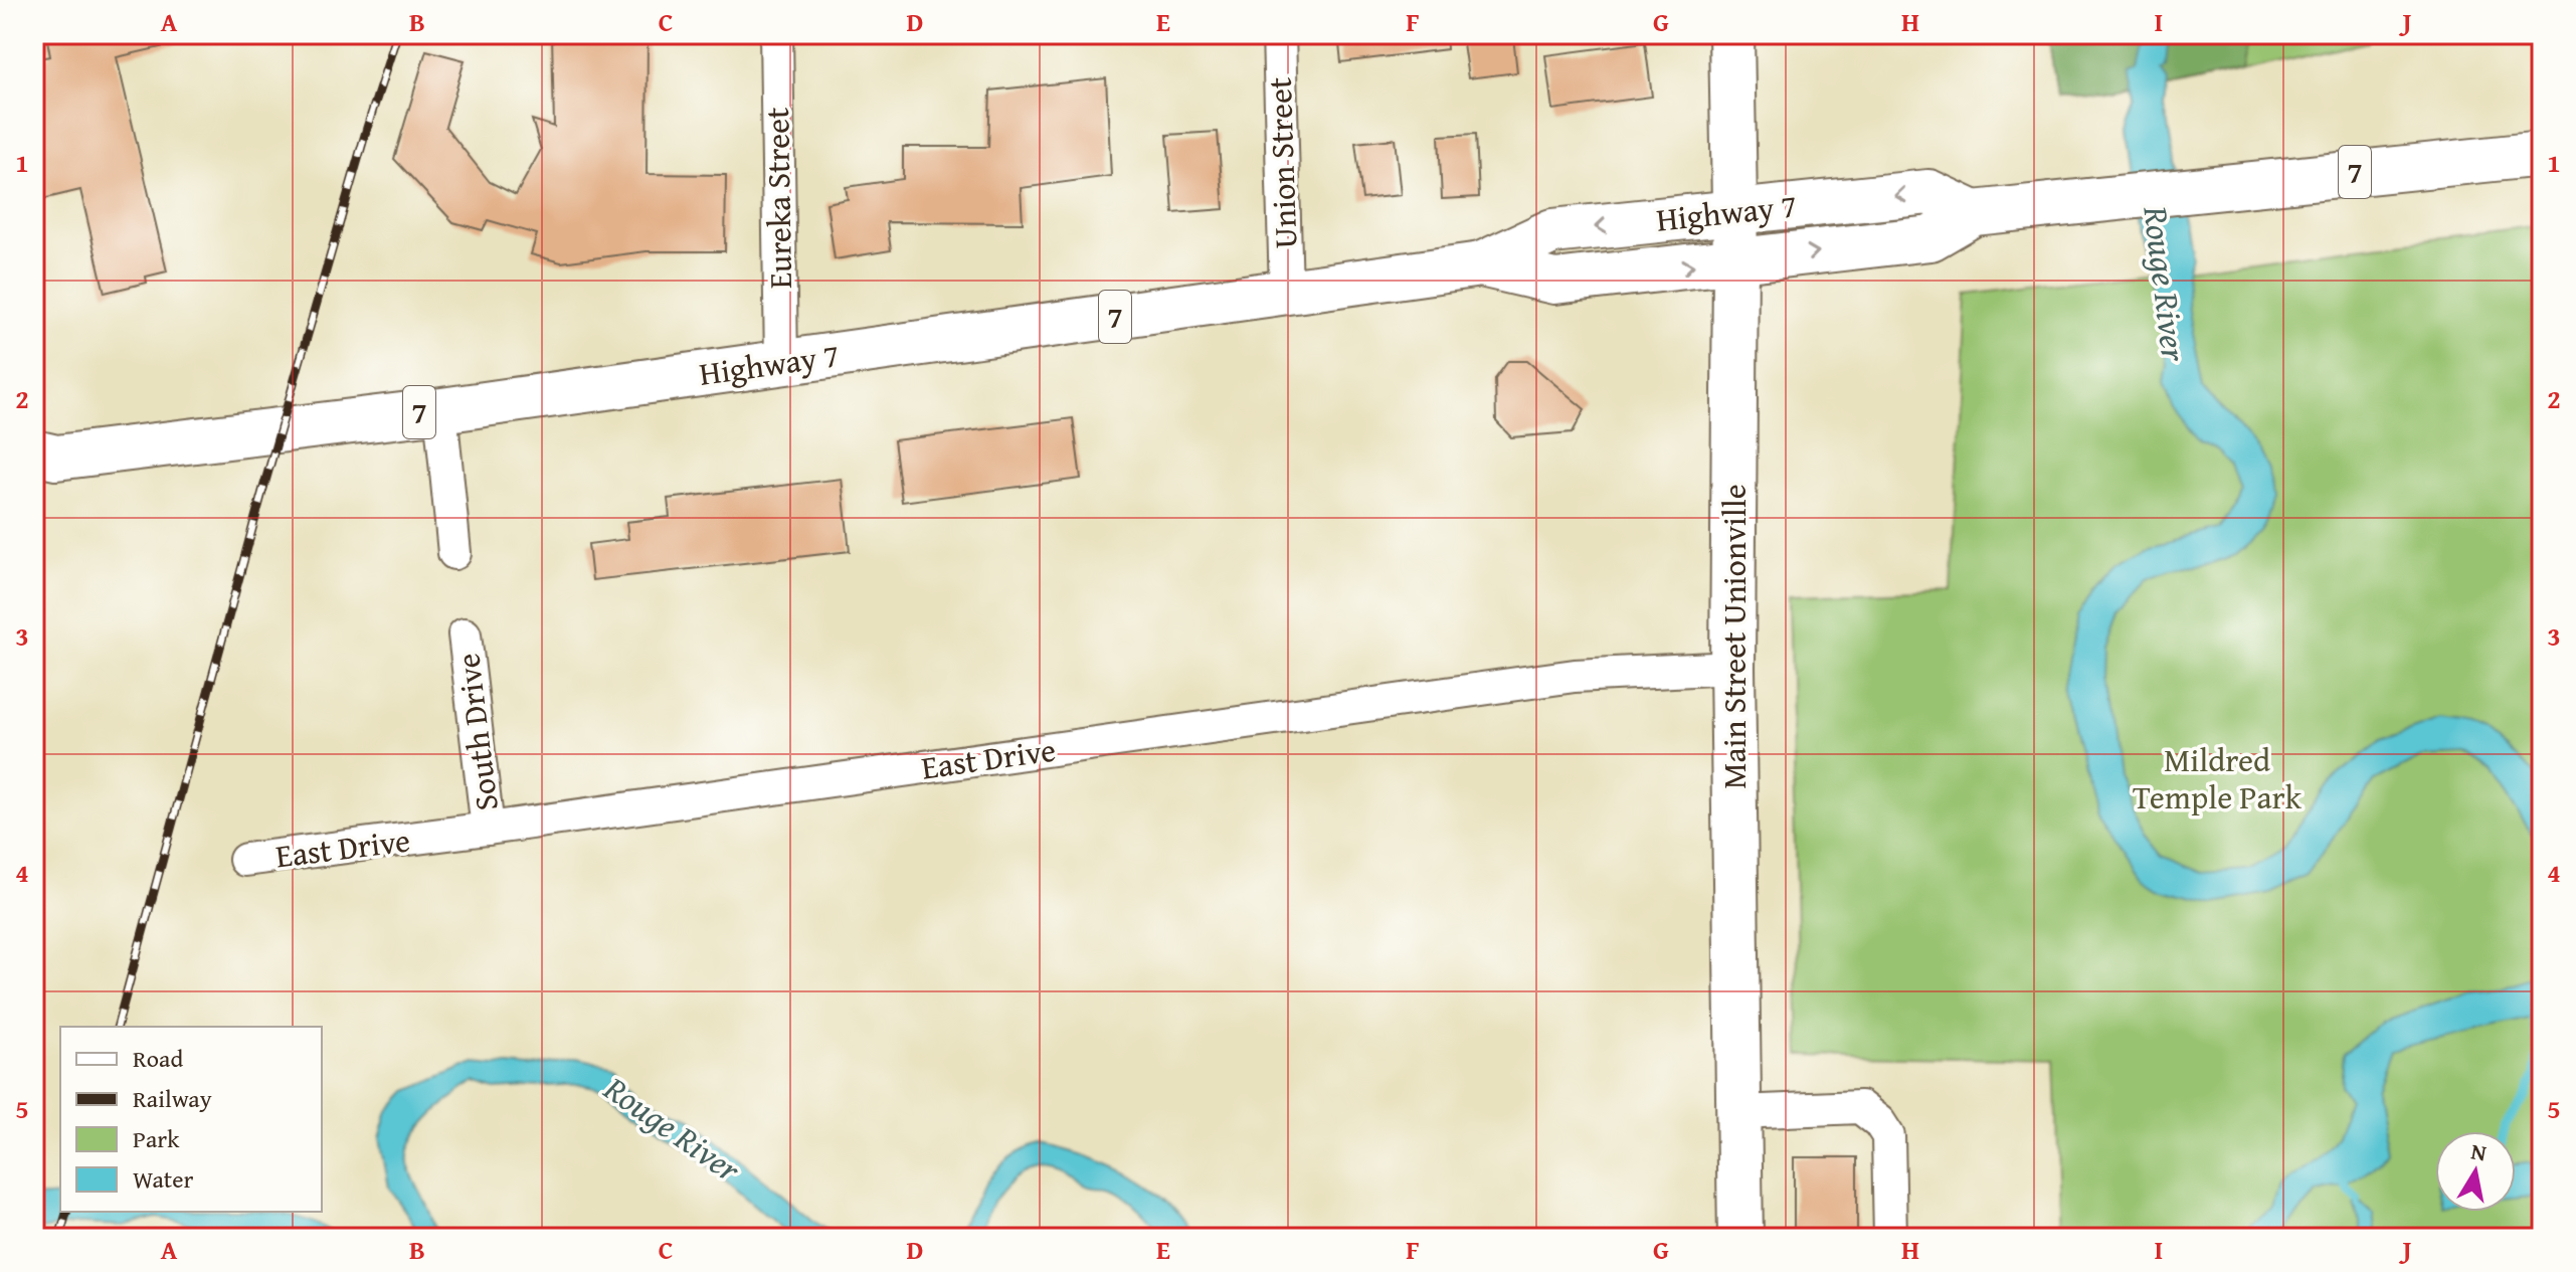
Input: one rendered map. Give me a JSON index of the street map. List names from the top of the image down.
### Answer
{
  "streets": {
    "main road": ["7", "Highway 7", "Main Street Unionville"],
    "street": [
      "Union Street",
      "Eureka Street",
      "South Drive",
      "East Drive"
    ]
  },
  "crossings": [
    ["Union Street", "Highway 7"],
    ["Eureka Street", "Highway 7"],
    ["Highway 7", "Main Street Unionville"],
    ["Main Street Unionville", "East Drive"],
    ["South Drive", "East Drive"]
  ],
  "water": ["Rouge River"],
  "parks": ["Mildred Temple Park"],
  "legend": [
    "Road",
    "Railway",
    "Park",
    "Water"
  ],
  "north": "top",
  "grid": {
    "columns": [
      "A",
      "B",
      "C",
      "D",
      "E",
      "F",
      "G",
      "H",
      "I",
      "J"
    ],
    "rows": [
      "1",
      "2",
      "3",
      "4",
      "5"
    ]
  }
}
